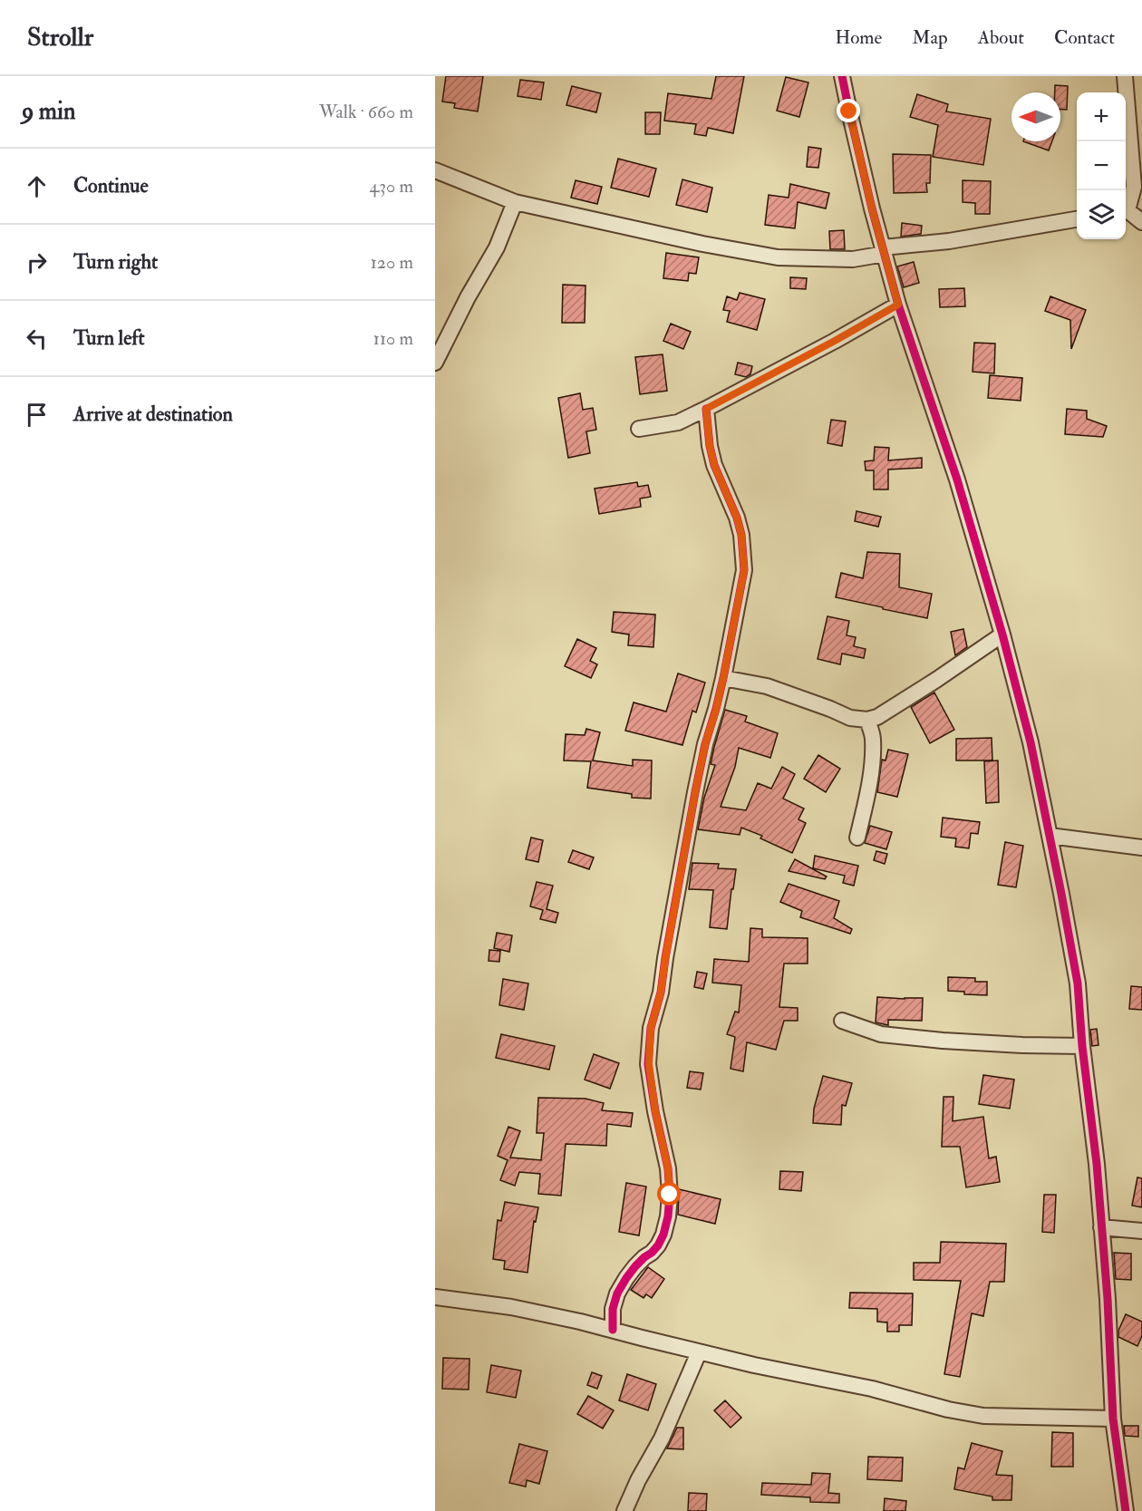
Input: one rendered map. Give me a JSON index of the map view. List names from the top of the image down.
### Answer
{
  "north": "left",
  "page": {
    "header": "Strollr",
    "nav": [
      "Home",
      "Map",
      "About",
      "Contact"
    ],
    "heading": ["9 min", "Walk · 660 m"],
    "map_buttons": ["+", "−"],
    "list": [
      ["Continue", "430 m"],
      ["Turn right", "120 m"],
      ["Turn left", "110 m"],
      "Arrive at destination"
    ]
  }
}
